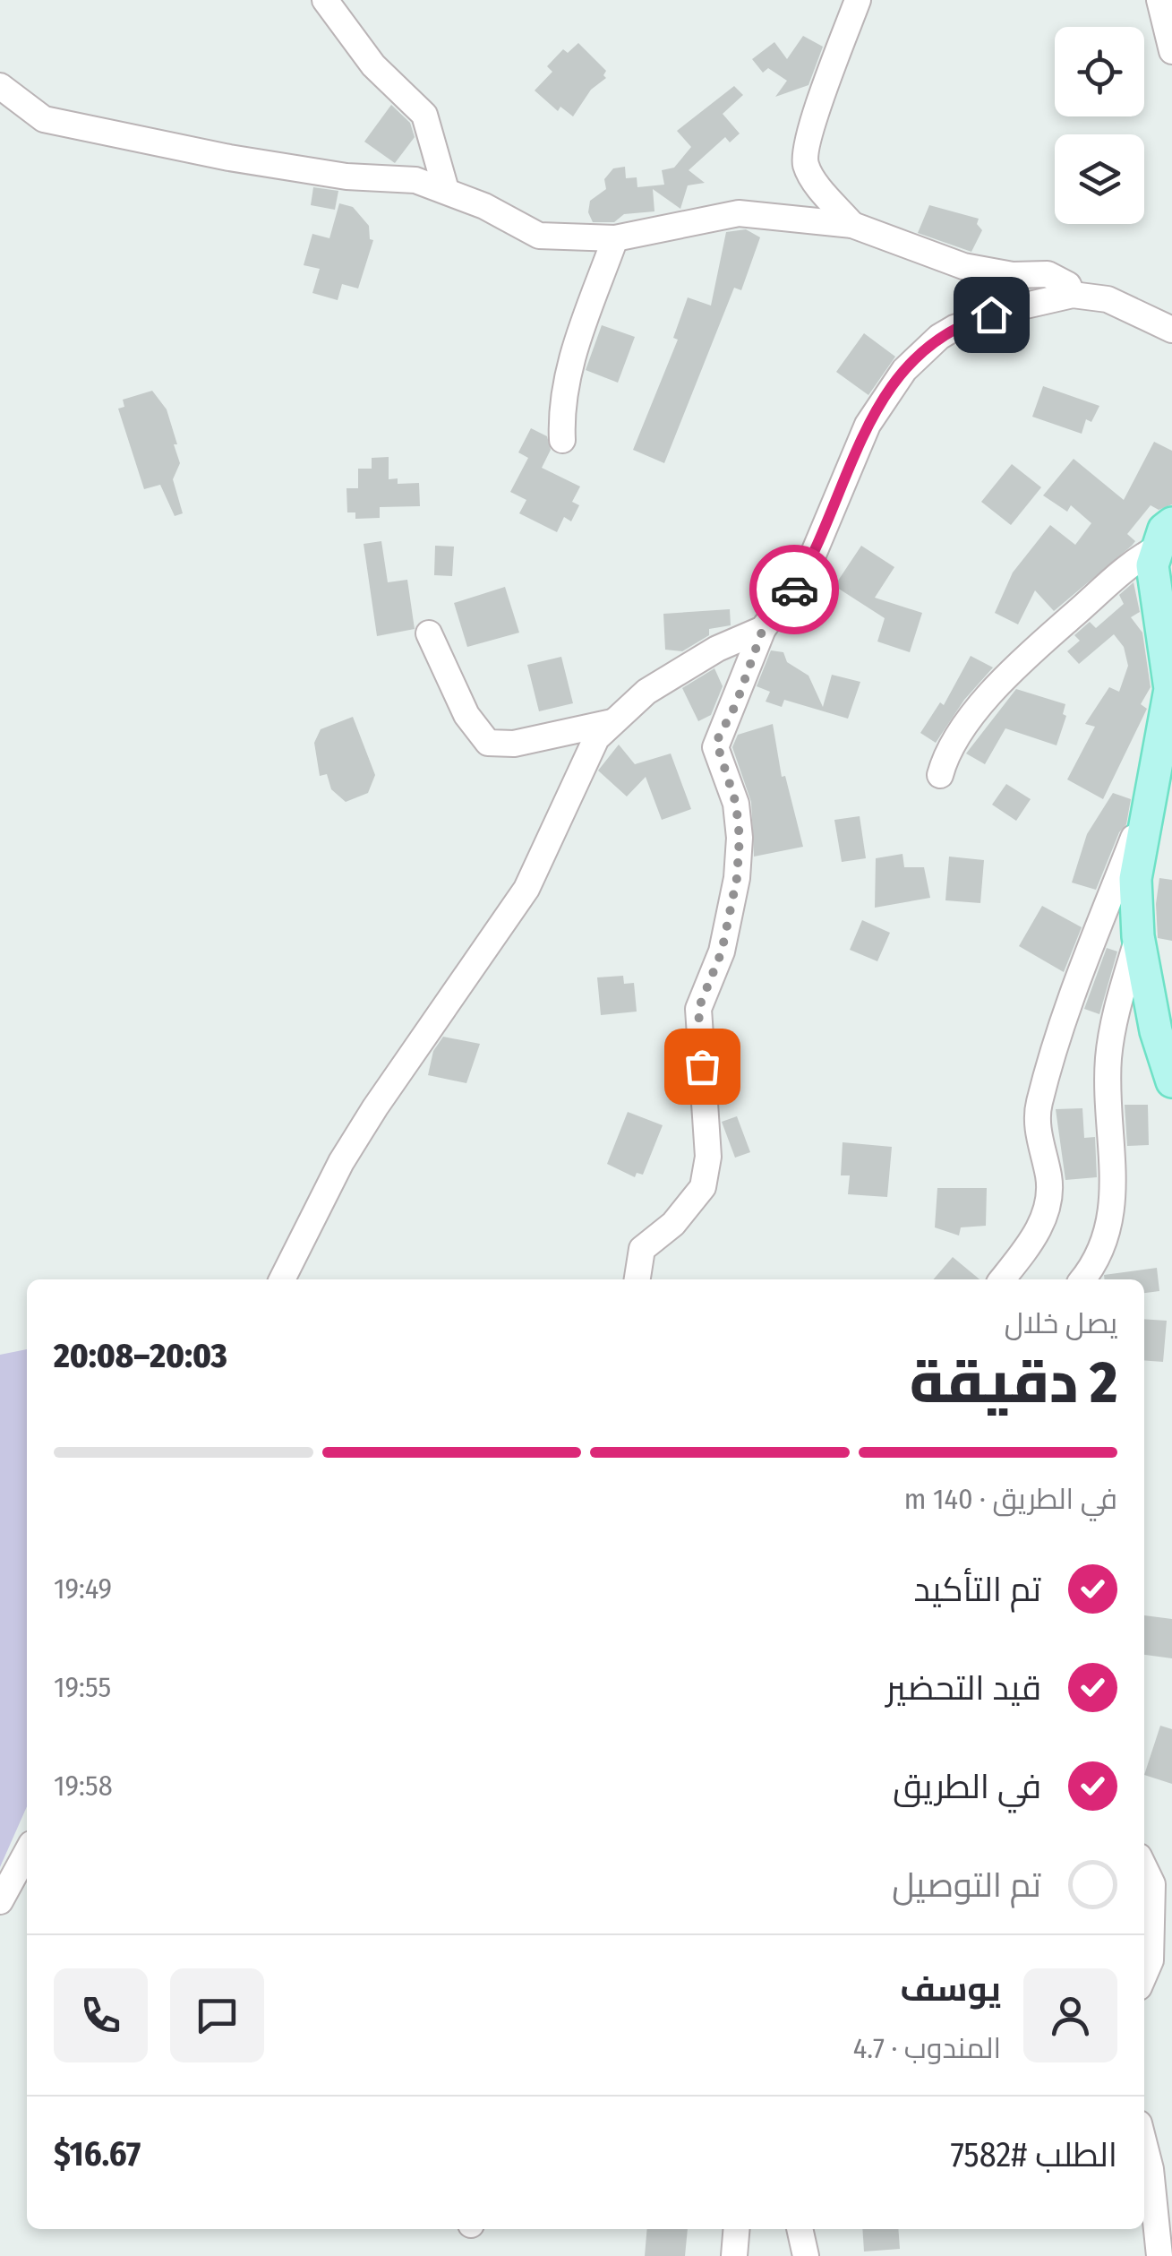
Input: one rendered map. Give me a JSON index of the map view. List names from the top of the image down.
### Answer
{
  "page": {
    "heading": ["2 دقيقة", "يصل خلال", "20:03–20:08"],
    "panel": [
      "يوسف",
      "المندوب · 4.7",
      "الطلب #7582",
      "$16.67"
    ],
    "bar": "في الطريق · 140 m",
    "list": [
      ["تم التأكيد", "19:49"],
      ["قيد التحضير", "19:55"],
      ["في الطريق", "19:58"],
      "تم التوصيل"
    ]
  }
}
